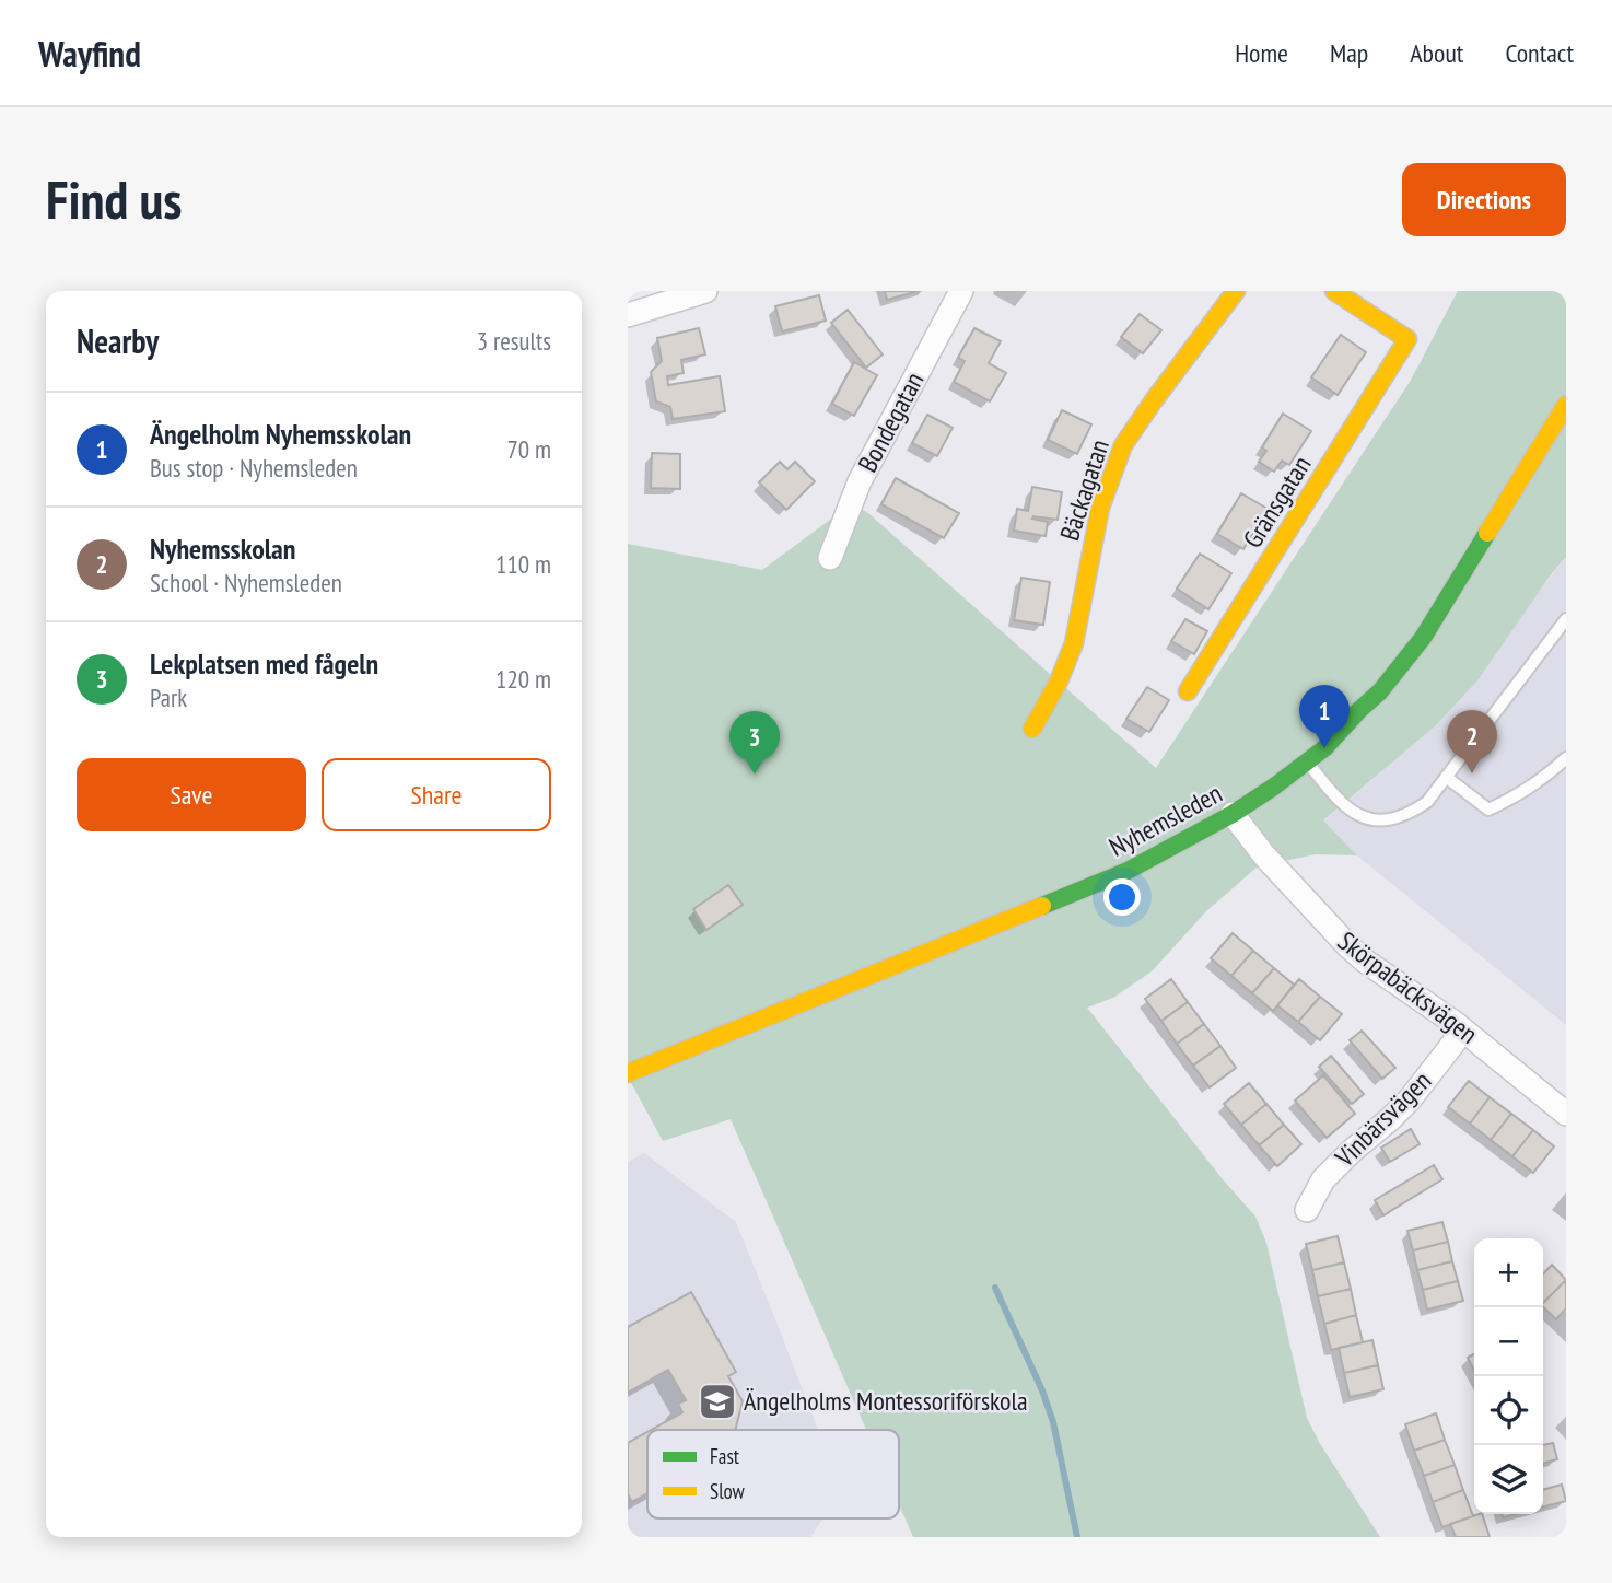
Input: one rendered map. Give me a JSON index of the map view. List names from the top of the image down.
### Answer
{
  "streets": {
    "street": [
      "Bondegatan",
      "Bäckagatan",
      "Gränsgatan",
      "Nyhemsleden",
      "Skörpabäcksvägen",
      "Vinbärsvägen"
    ]
  },
  "crossings": [
    ["Nyhemsleden", "Skörpabäcksvägen"],
    ["Skörpabäcksvägen", "Vinbärsvägen"]
  ],
  "places": {
    "school or university": ["Ängelholms Montessoriförskola"]
  },
  "legend": ["Fast", "Slow"],
  "page": {
    "header": "Wayfind",
    "nav": [
      "Home",
      "Map",
      "About",
      "Contact"
    ],
    "buttons": [
      "Directions",
      ["Save", "Share"]
    ],
    "title": "Find us",
    "heading": ["Nearby", "3 results"],
    "list": [
      {
        "mark": "1",
        "name": "Ängelholm Nyhemsskolan",
        "note": "Bus stop · Nyhemsleden",
        "value": "70 m"
      },
      {
        "mark": "2",
        "name": "Nyhemsskolan",
        "note": "School · Nyhemsleden",
        "value": "110 m"
      },
      {
        "mark": "3",
        "name": "Lekplatsen med fågeln",
        "note": "Park",
        "value": "120 m"
      }
    ],
    "pins": ["1", "2", "3"],
    "map_buttons": ["+", "−"]
  }
}
